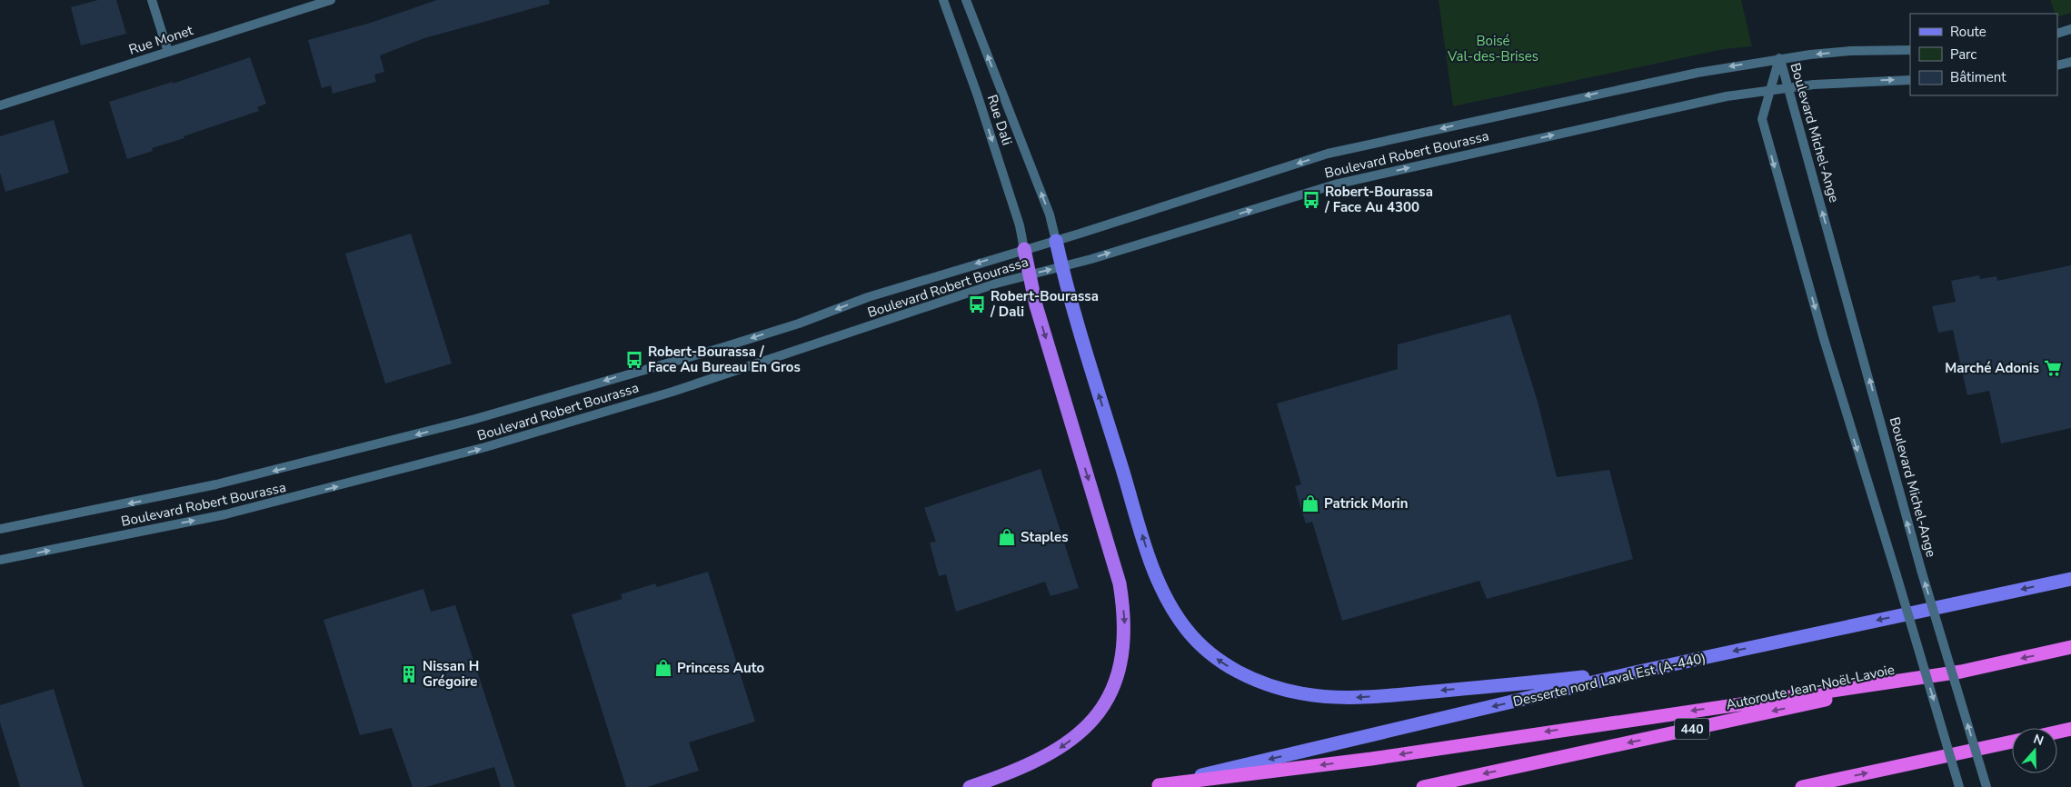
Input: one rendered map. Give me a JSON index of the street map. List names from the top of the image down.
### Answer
{
  "streets": {
    "highway": ["Autoroute Jean-Noël-Lavoie", "440"],
    "main road": ["Desserte nord Laval Est (A-440)"],
    "street": [
      "Rue Monet",
      "Rue Dali",
      "Boulevard Michel-Ange",
      "Boulevard Robert Bourassa"
    ]
  },
  "crossings": [
    ["Rue Dali", "Boulevard Robert Bourassa"],
    ["Boulevard Michel-Ange", "Boulevard Robert Bourassa"]
  ],
  "one_way": ["Desserte nord Laval Est (A-440)"],
  "parks": ["Boisé Val-des-Brises"],
  "places": {
    "bus stop": ["Robert-Bourassa / Face Au 4300", "Robert-Bourassa / Dali", "Robert-Bourassa / Face Au Bureau En Gros"],
    "supermarket": ["Marché Adonis"],
    "shop": ["Patrick Morin", "Staples", "Princess Auto"],
    "building": ["Nissan H Grégoire"]
  },
  "legend": ["Route", "Parc", "Bâtiment"],
  "north": "top"
}
